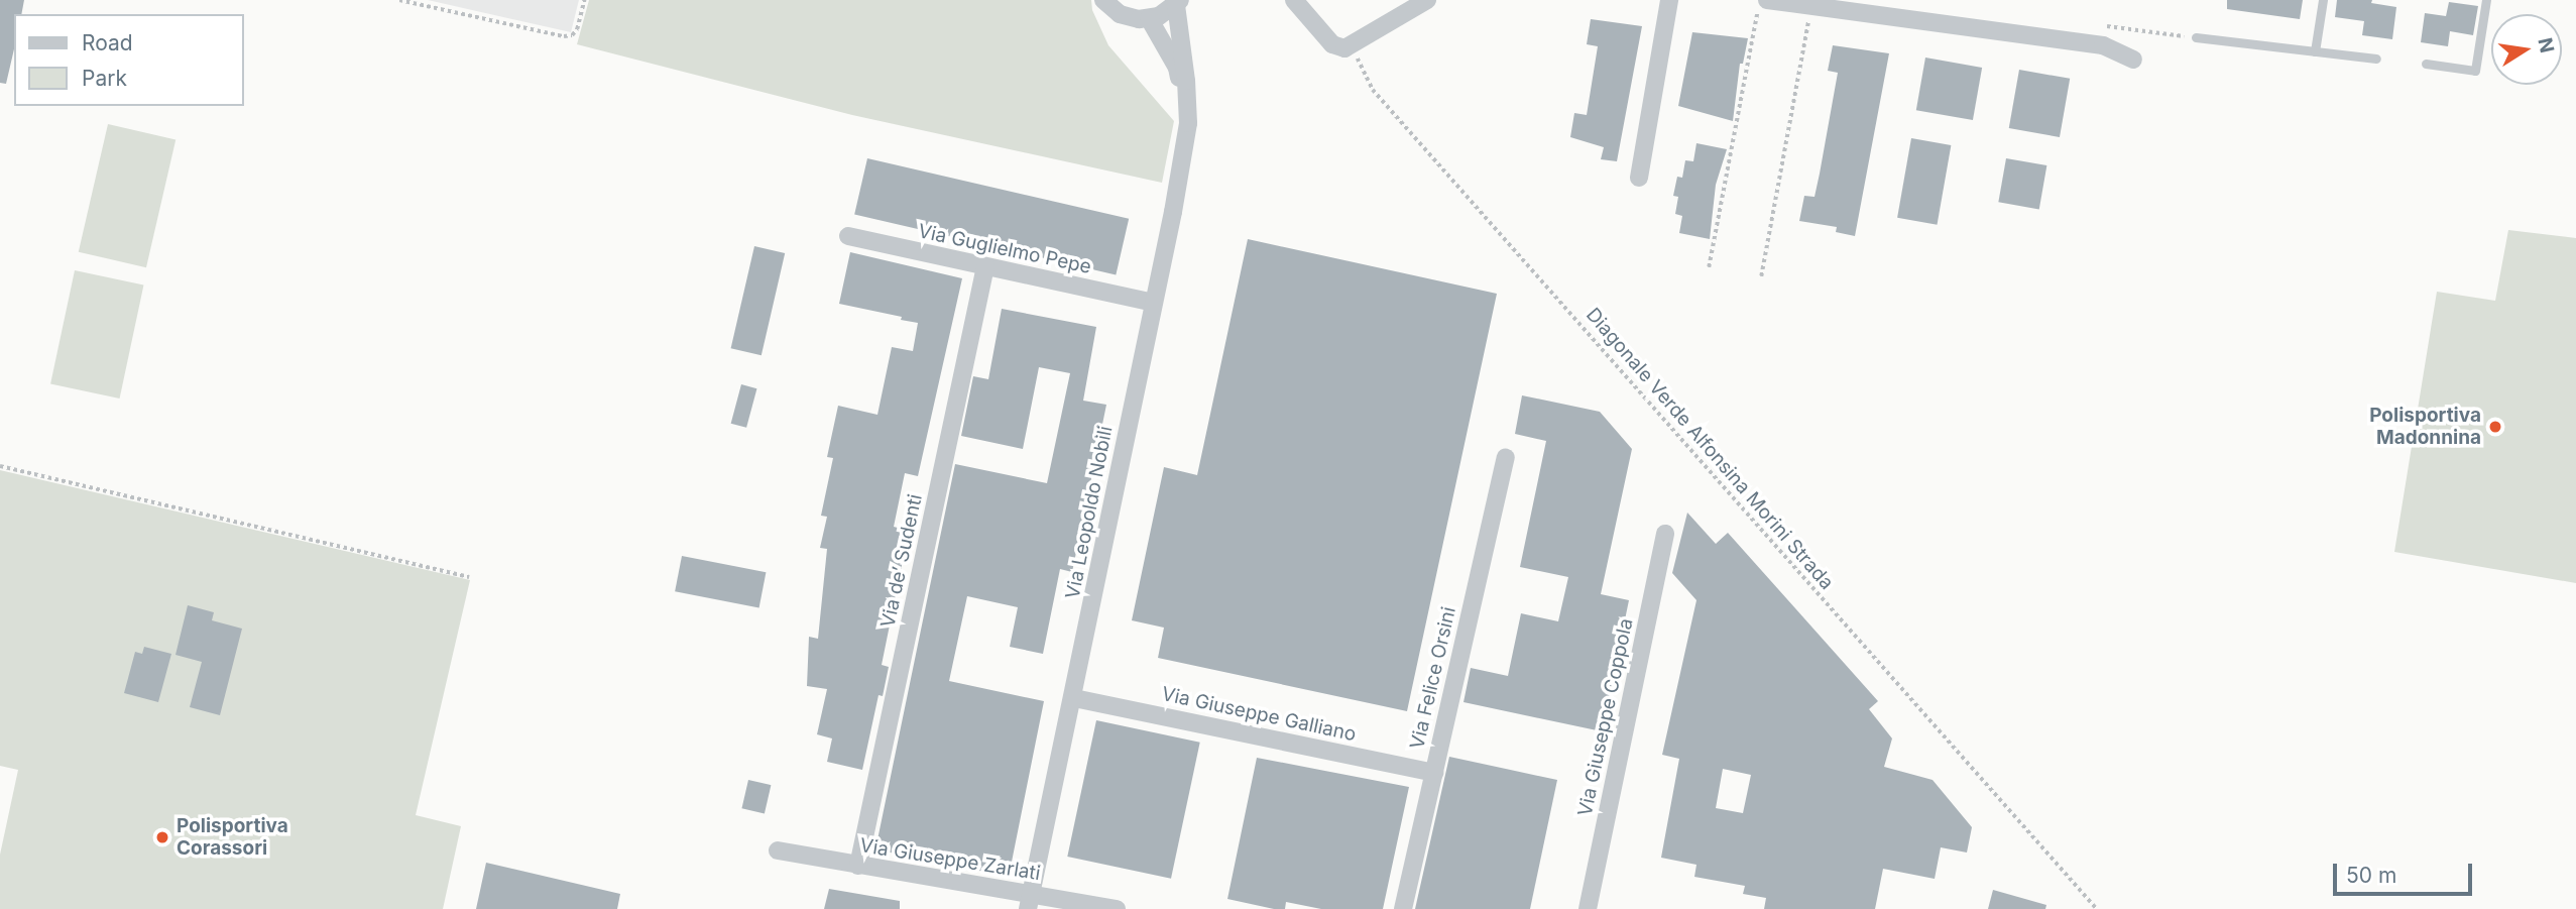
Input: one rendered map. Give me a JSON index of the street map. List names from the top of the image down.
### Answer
{
  "streets": {
    "street": [
      "Via Guglielmo Pepe",
      "Via Leopoldo Nobili",
      "Via de’ Sudenti",
      "Via Felice Orsini",
      "Via Giuseppe Galliano",
      "Via Giuseppe Coppola",
      "Via Giuseppe Zarlati"
    ],
    "path": ["Diagonale Verde Alfonsina Morini Strada"]
  },
  "crossings": [
    ["Via Guglielmo Pepe", "Via Leopoldo Nobili"],
    ["Via Guglielmo Pepe", "Via de’ Sudenti"],
    ["Via Leopoldo Nobili", "Via Giuseppe Galliano"],
    ["Via Leopoldo Nobili", "Via Giuseppe Zarlati"],
    ["Via de’ Sudenti", "Via Giuseppe Zarlati"],
    ["Via Felice Orsini", "Via Giuseppe Galliano"]
  ],
  "places": ["Polisportiva Madonnina", "Polisportiva Corassori"],
  "legend": ["Road", "Park"],
  "scale_bar": "50 m",
  "north": "right"
}
